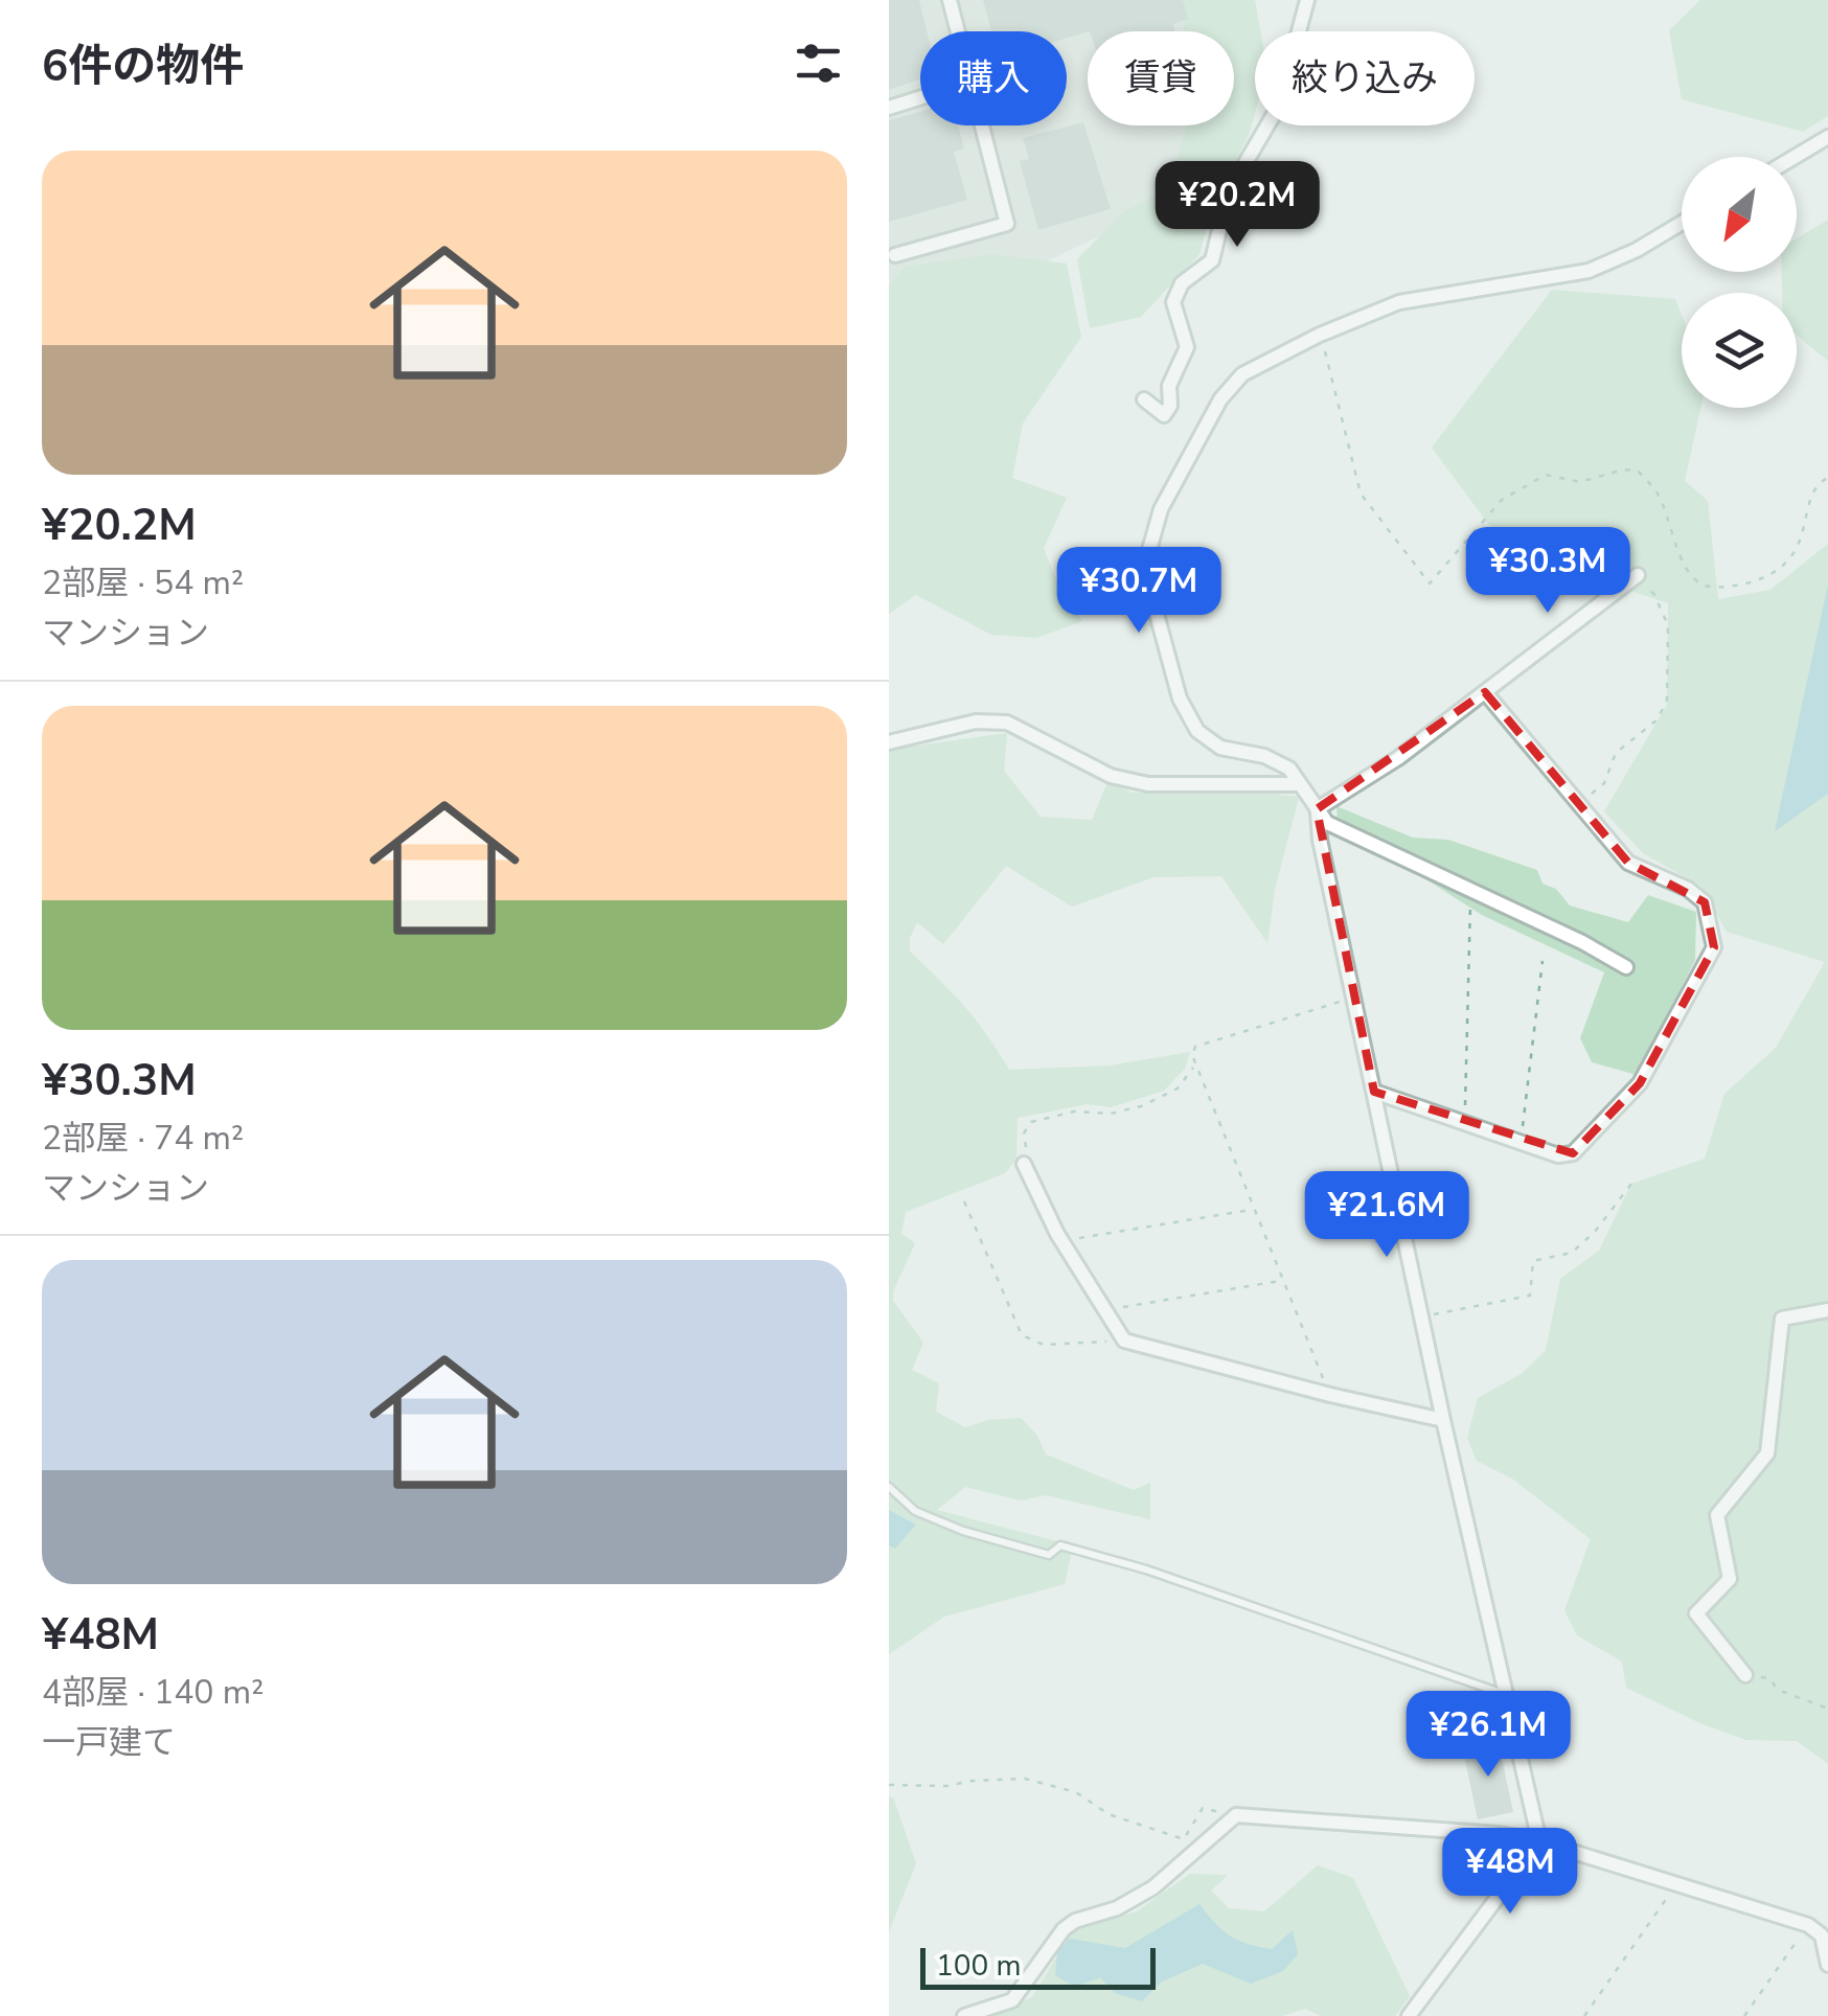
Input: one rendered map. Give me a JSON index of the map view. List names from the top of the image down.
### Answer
{
  "scale_bar": "100 m",
  "north": "bottom left",
  "page": {
    "heading": "6件の物件",
    "chip": ["購入", "賃貸", "絞り込み"],
    "list": [
      {
        "name": "¥20.2M",
        "note": "2部屋 · 54 m² · マンション"
      },
      {
        "name": "¥30.3M",
        "note": "2部屋 · 74 m² · マンション"
      },
      {
        "name": "¥48M",
        "note": "4部屋 · 140 m² · 一戸建て"
      }
    ],
    "price": [
      "¥20.2M",
      "¥30.3M",
      "¥30.7M",
      "¥21.6M",
      "¥26.1M",
      "¥48M"
    ],
    "scale": "100 m"
  }
}
